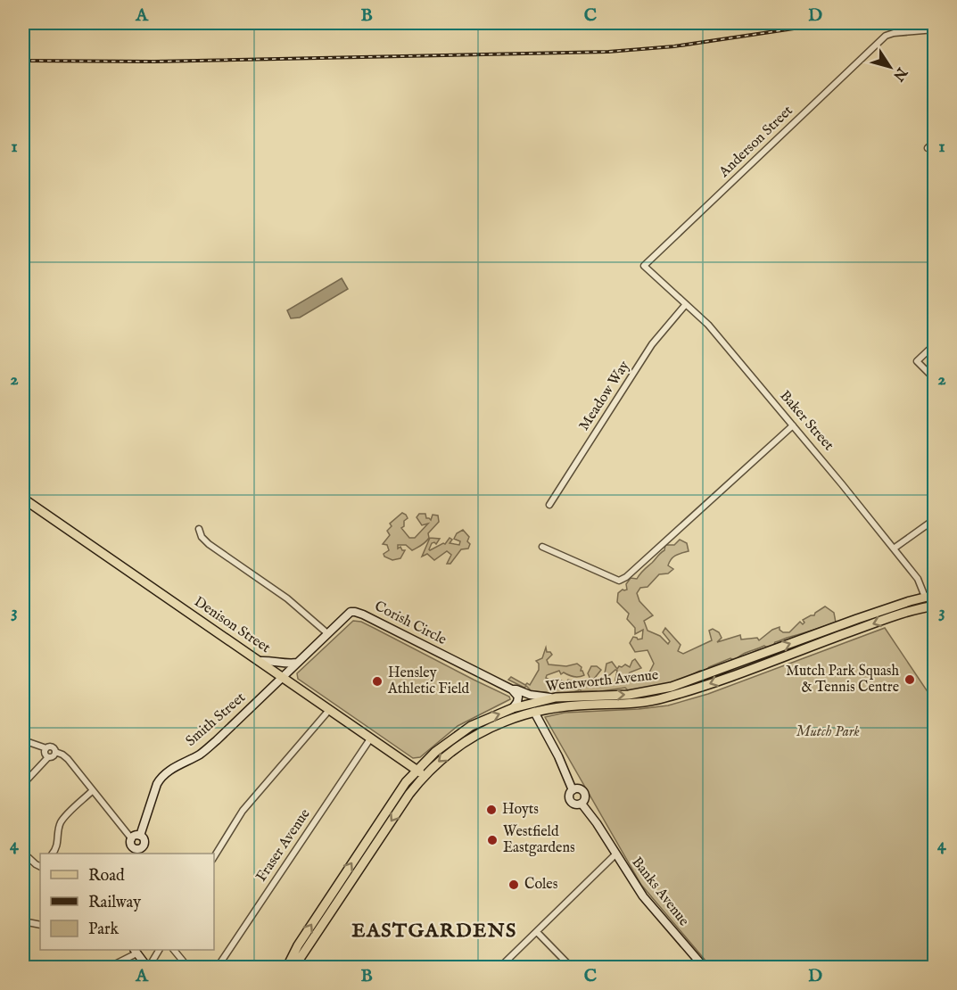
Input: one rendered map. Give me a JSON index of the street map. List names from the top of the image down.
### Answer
{
  "streets": {
    "main road": ["Baker Street", "Denison Street", "Wentworth Avenue"],
    "street": [
      "Anderson Street",
      "Meadow Way",
      "Corish Circle",
      "Smith Street",
      "Fraser Avenue",
      "Banks Avenue"
    ]
  },
  "crossings": [
    ["Anderson Street", "Baker Street"],
    ["Meadow Way", "Baker Street"],
    ["Baker Street", "Wentworth Avenue"],
    ["Corish Circle", "Denison Street"],
    ["Corish Circle", "Wentworth Avenue"],
    ["Corish Circle", "Smith Street"],
    ["Denison Street", "Wentworth Avenue"],
    ["Denison Street", "Smith Street"],
    ["Denison Street", "Fraser Avenue"],
    ["Wentworth Avenue", "Banks Avenue"]
  ],
  "districts": ["EASTGARDENS"],
  "parks": ["Mutch Park"],
  "places": [
    "Mutch Park Squash & Tennis Centre",
    "Hensley Athletic Field",
    "Hoyts",
    "Westfield Eastgardens",
    "Coles"
  ],
  "legend": ["Road", "Railway", "Park"],
  "north": "bottom right",
  "grid": {
    "columns": [
      "A",
      "B",
      "C",
      "D"
    ],
    "rows": [
      "1",
      "2",
      "3",
      "4"
    ]
  }
}
